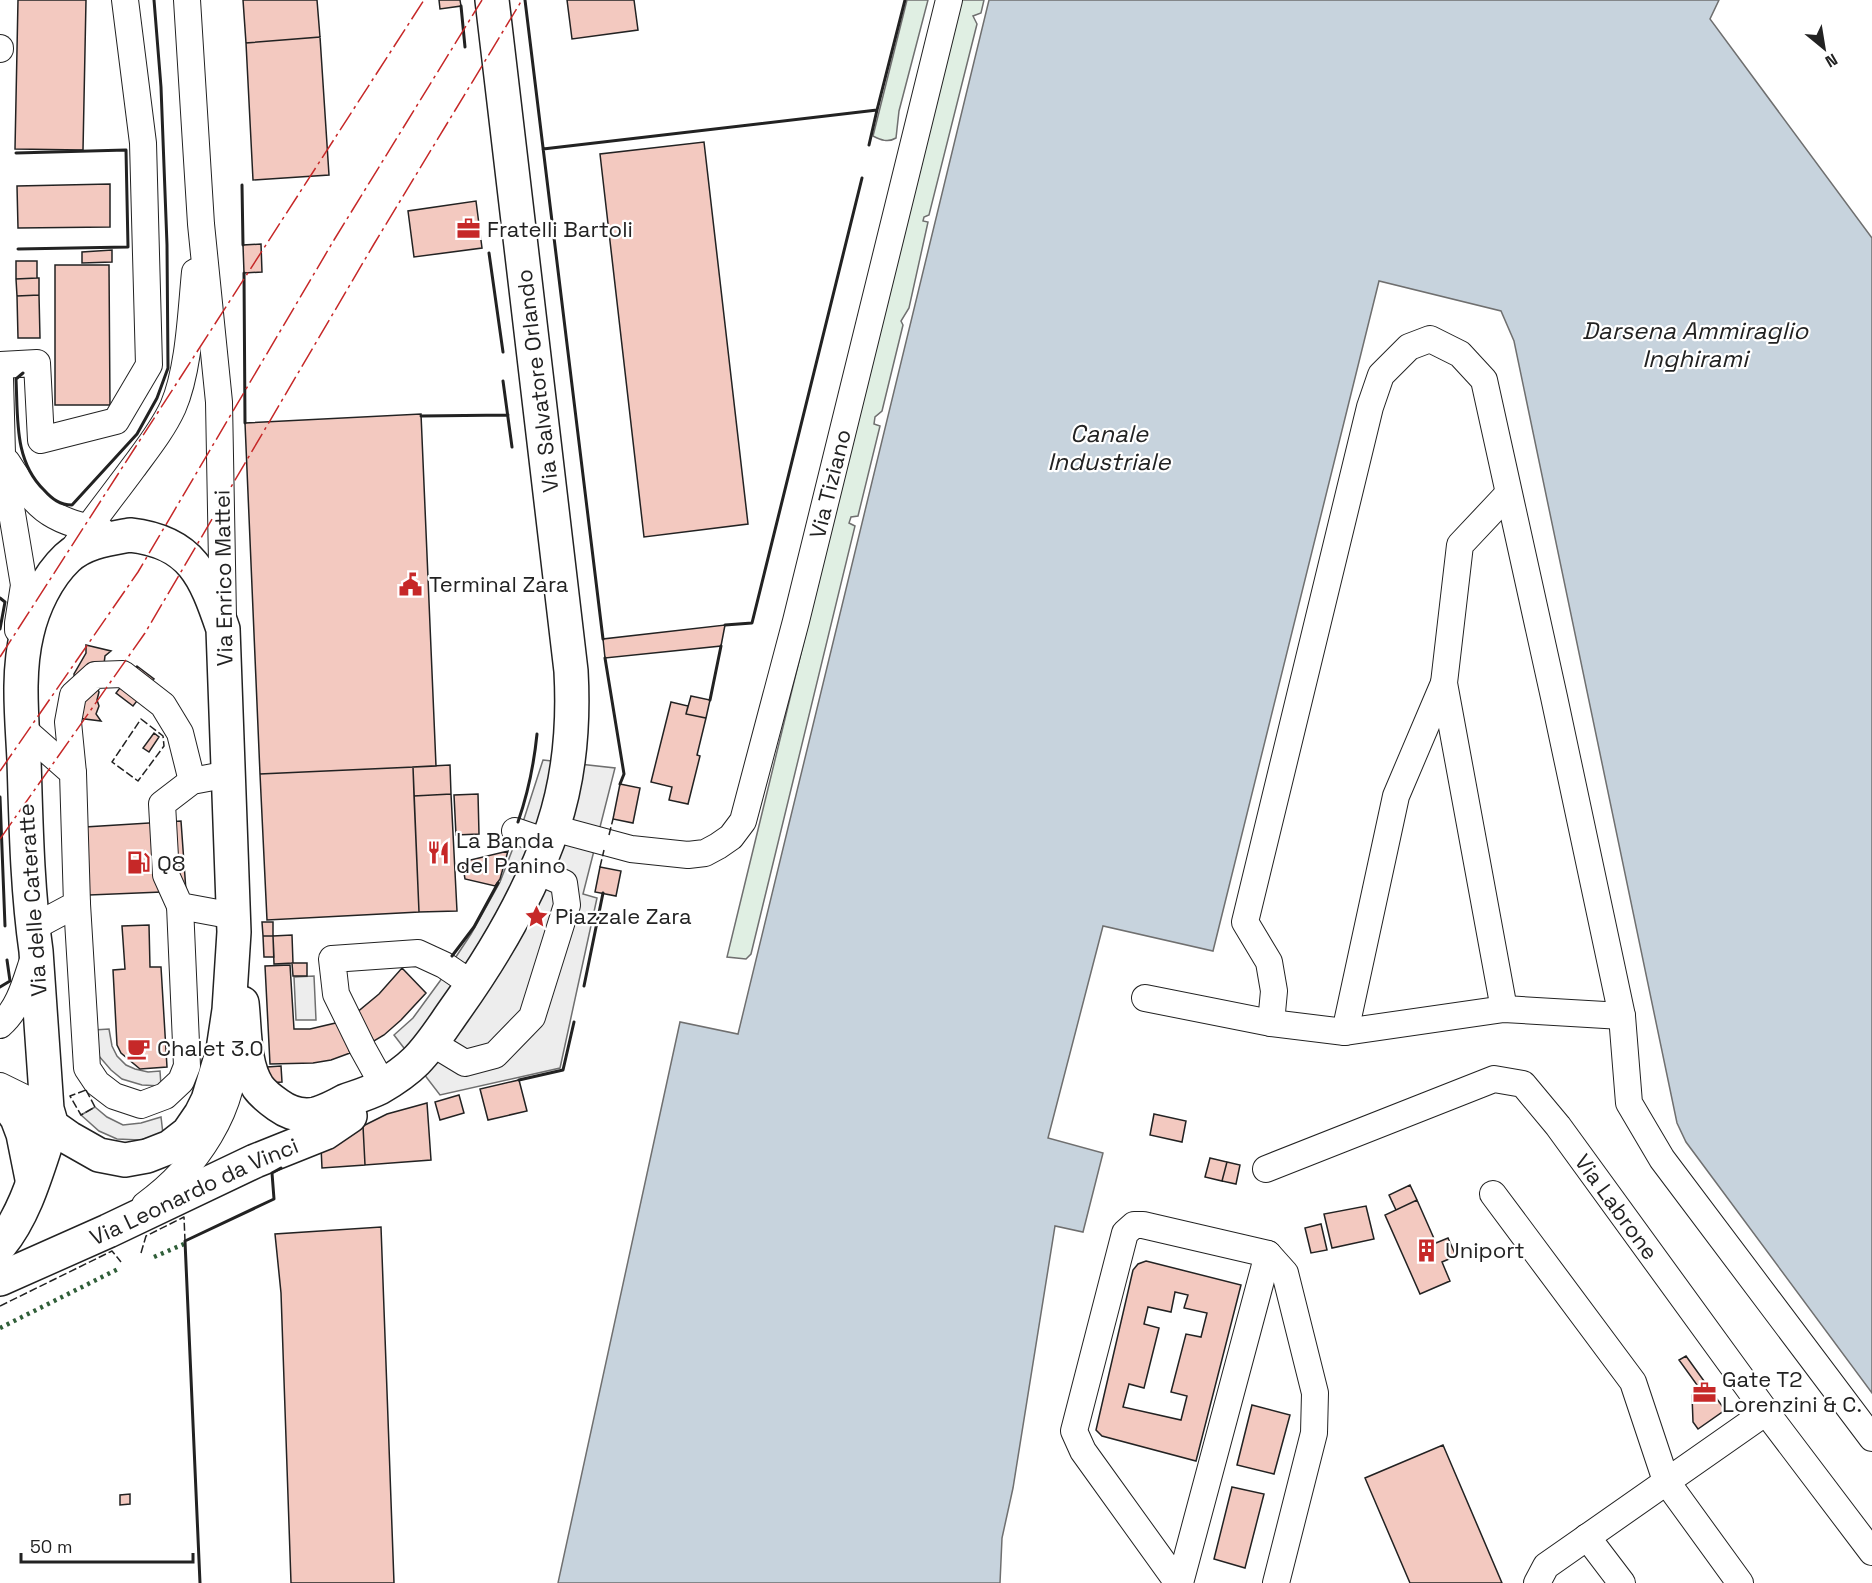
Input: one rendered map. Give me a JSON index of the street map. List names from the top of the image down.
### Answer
{
  "streets": {
    "main road": [
      "Via Salvatore Orlando",
      "Via Enrico Mattei",
      "Via delle Cateratte",
      "Via Leonardo da Vinci"
    ],
    "street": ["Via Tiziano", "Via Labrone"]
  },
  "crossings": [
    ["Via Salvatore Orlando", "Via Tiziano"],
    ["Via Enrico Mattei", "Via delle Cateratte"],
    ["Via Enrico Mattei", "Via Leonardo da Vinci"]
  ],
  "water": ["Darsena Ammiraglio Inghirami", "Canale Industriale"],
  "places": {
    "office": ["Fratelli Bartoli", "Gate T2 Lorenzini & C."],
    "public building": ["Terminal Zara"],
    "restaurant": ["La Banda del Panino"],
    "fuel station": ["Q8"],
    "place": ["Piazzale Zara"],
    "cafe": ["Chalet 3.0"],
    "building": ["Uniport"]
  },
  "scale_bar": "50 m",
  "north": "bottom right"
}
